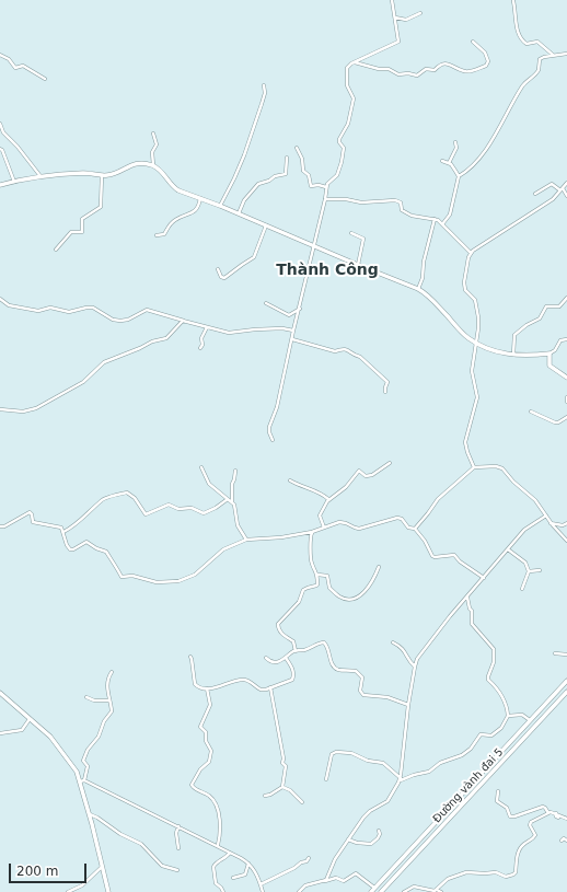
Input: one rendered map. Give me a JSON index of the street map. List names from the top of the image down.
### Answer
{
  "streets": {
    "main road": ["Đường vành đai 5"]
  },
  "districts": ["Thành Công"],
  "scale_bar": "200 m"
}
